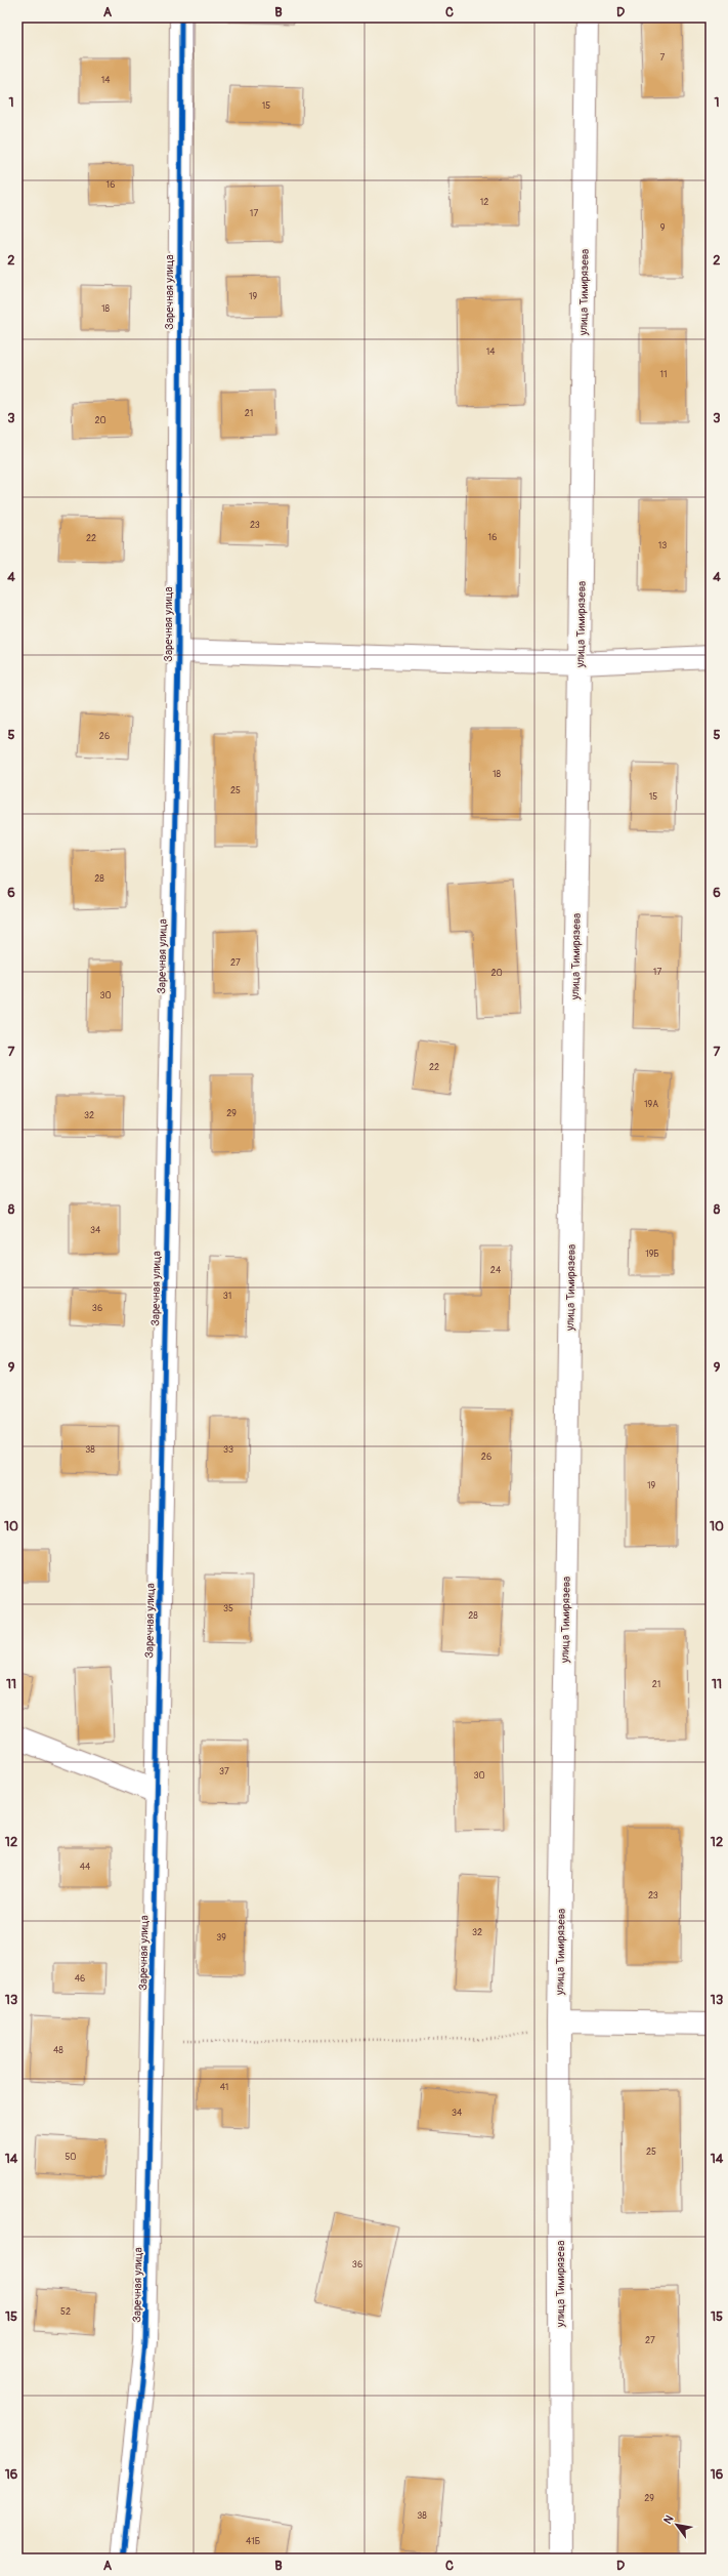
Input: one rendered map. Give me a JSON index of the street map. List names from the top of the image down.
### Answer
{
  "streets": {
    "street": ["Заречная улица", "улица Тимирязева"]
  },
  "house_numbers": [
    "7",
    "14",
    "15",
    "16",
    "12",
    "17",
    "9",
    "19",
    "18",
    "14",
    "11",
    "21",
    "20",
    "23",
    "16",
    "22",
    "13",
    "26",
    "18",
    "25",
    "15",
    "28",
    "27",
    "17",
    "20",
    "30",
    "22",
    "19А",
    "29",
    "32",
    "34",
    "19Б",
    "24",
    "31",
    "36",
    "38",
    "33",
    "26",
    "19",
    "35",
    "28",
    "21",
    "37",
    "30",
    "44",
    "23",
    "32",
    "39",
    "46",
    "48",
    "41",
    "34",
    "25",
    "50",
    "36",
    "52",
    "27",
    "29",
    "38",
    "41Б"
  ],
  "north": "top left",
  "grid": {
    "columns": [
      "A",
      "B",
      "C",
      "D"
    ],
    "rows": [
      "1",
      "2",
      "3",
      "4",
      "5",
      "6",
      "7",
      "8",
      "9",
      "10",
      "11",
      "12",
      "13",
      "14",
      "15",
      "16"
    ]
  }
}
